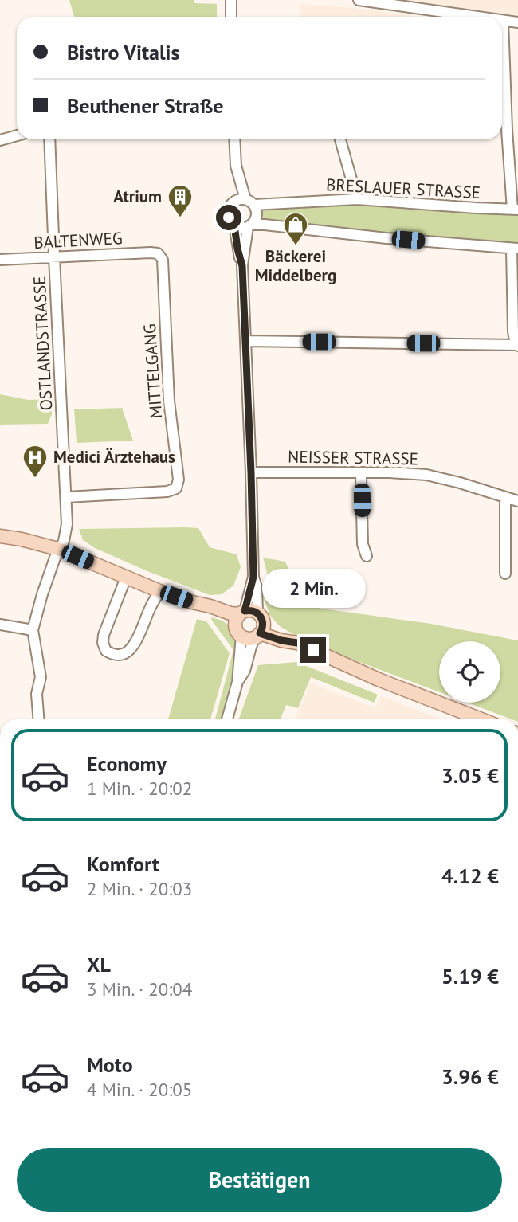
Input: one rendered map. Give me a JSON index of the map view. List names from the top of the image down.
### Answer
{
  "streets": {
    "street": [
      "BRESLAUER STRASSE",
      "BALTENWEG",
      "OSTLANDSTRASSE",
      "MITTELGANG",
      "NEISSER STRASSE"
    ]
  },
  "crossings": [
    ["BALTENWEG", "OSTLANDSTRASSE"],
    ["BALTENWEG", "MITTELGANG"],
    ["OSTLANDSTRASSE", "MITTELGANG"]
  ],
  "places": {
    "building": ["Atrium"],
    "shop": ["Bäckerei Middelberg"],
    "hospital": ["Medici Ärztehaus"]
  },
  "page": {
    "banner": ["Bistro Vitalis", "Beuthener Straße"],
    "bubble": "2 Min.",
    "list": [
      {
        "name": "Economy",
        "note": "1 Min. · 20:02",
        "value": "3.05 €"
      },
      {
        "name": "Komfort",
        "note": "2 Min. · 20:03",
        "value": "4.12 €"
      },
      {
        "name": "XL",
        "note": "3 Min. · 20:04",
        "value": "5.19 €"
      },
      {
        "name": "Moto",
        "note": "4 Min. · 20:05",
        "value": "3.96 €"
      }
    ],
    "buttons": "Bestätigen"
  }
}
